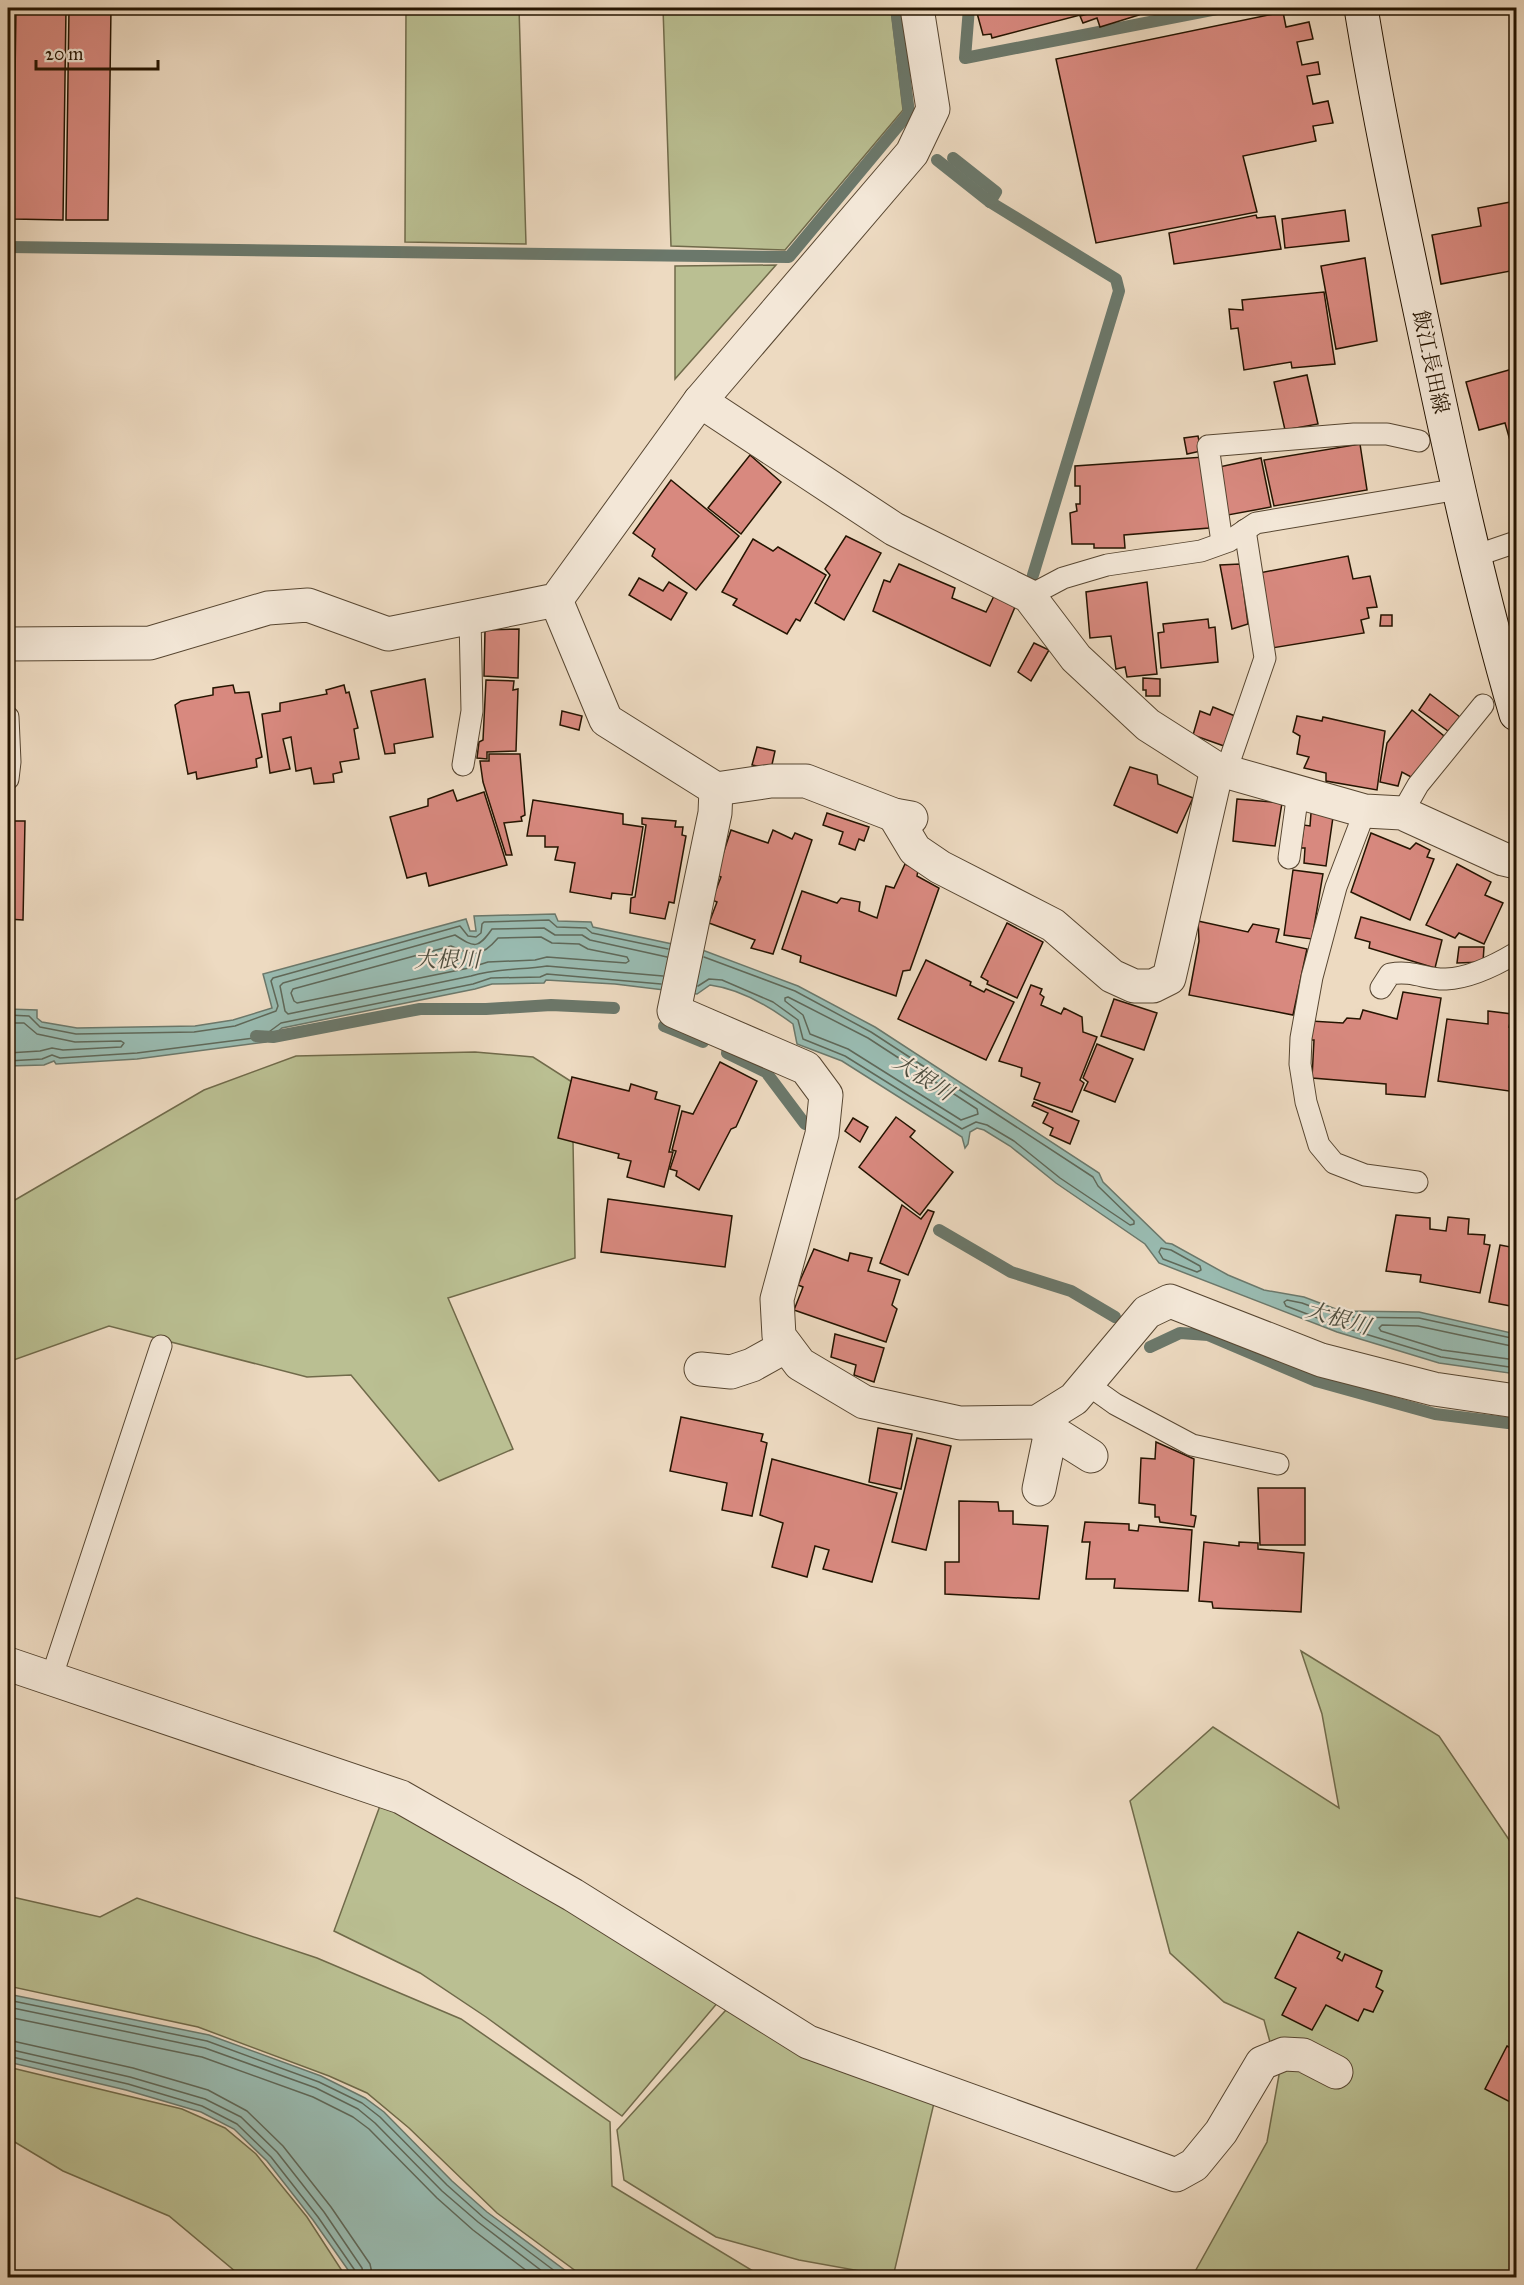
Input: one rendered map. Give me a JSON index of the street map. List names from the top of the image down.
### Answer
{
  "streets": {
    "street": ["飯江長田線"]
  },
  "water": ["大根川"],
  "scale_bar": "20 m"
}
